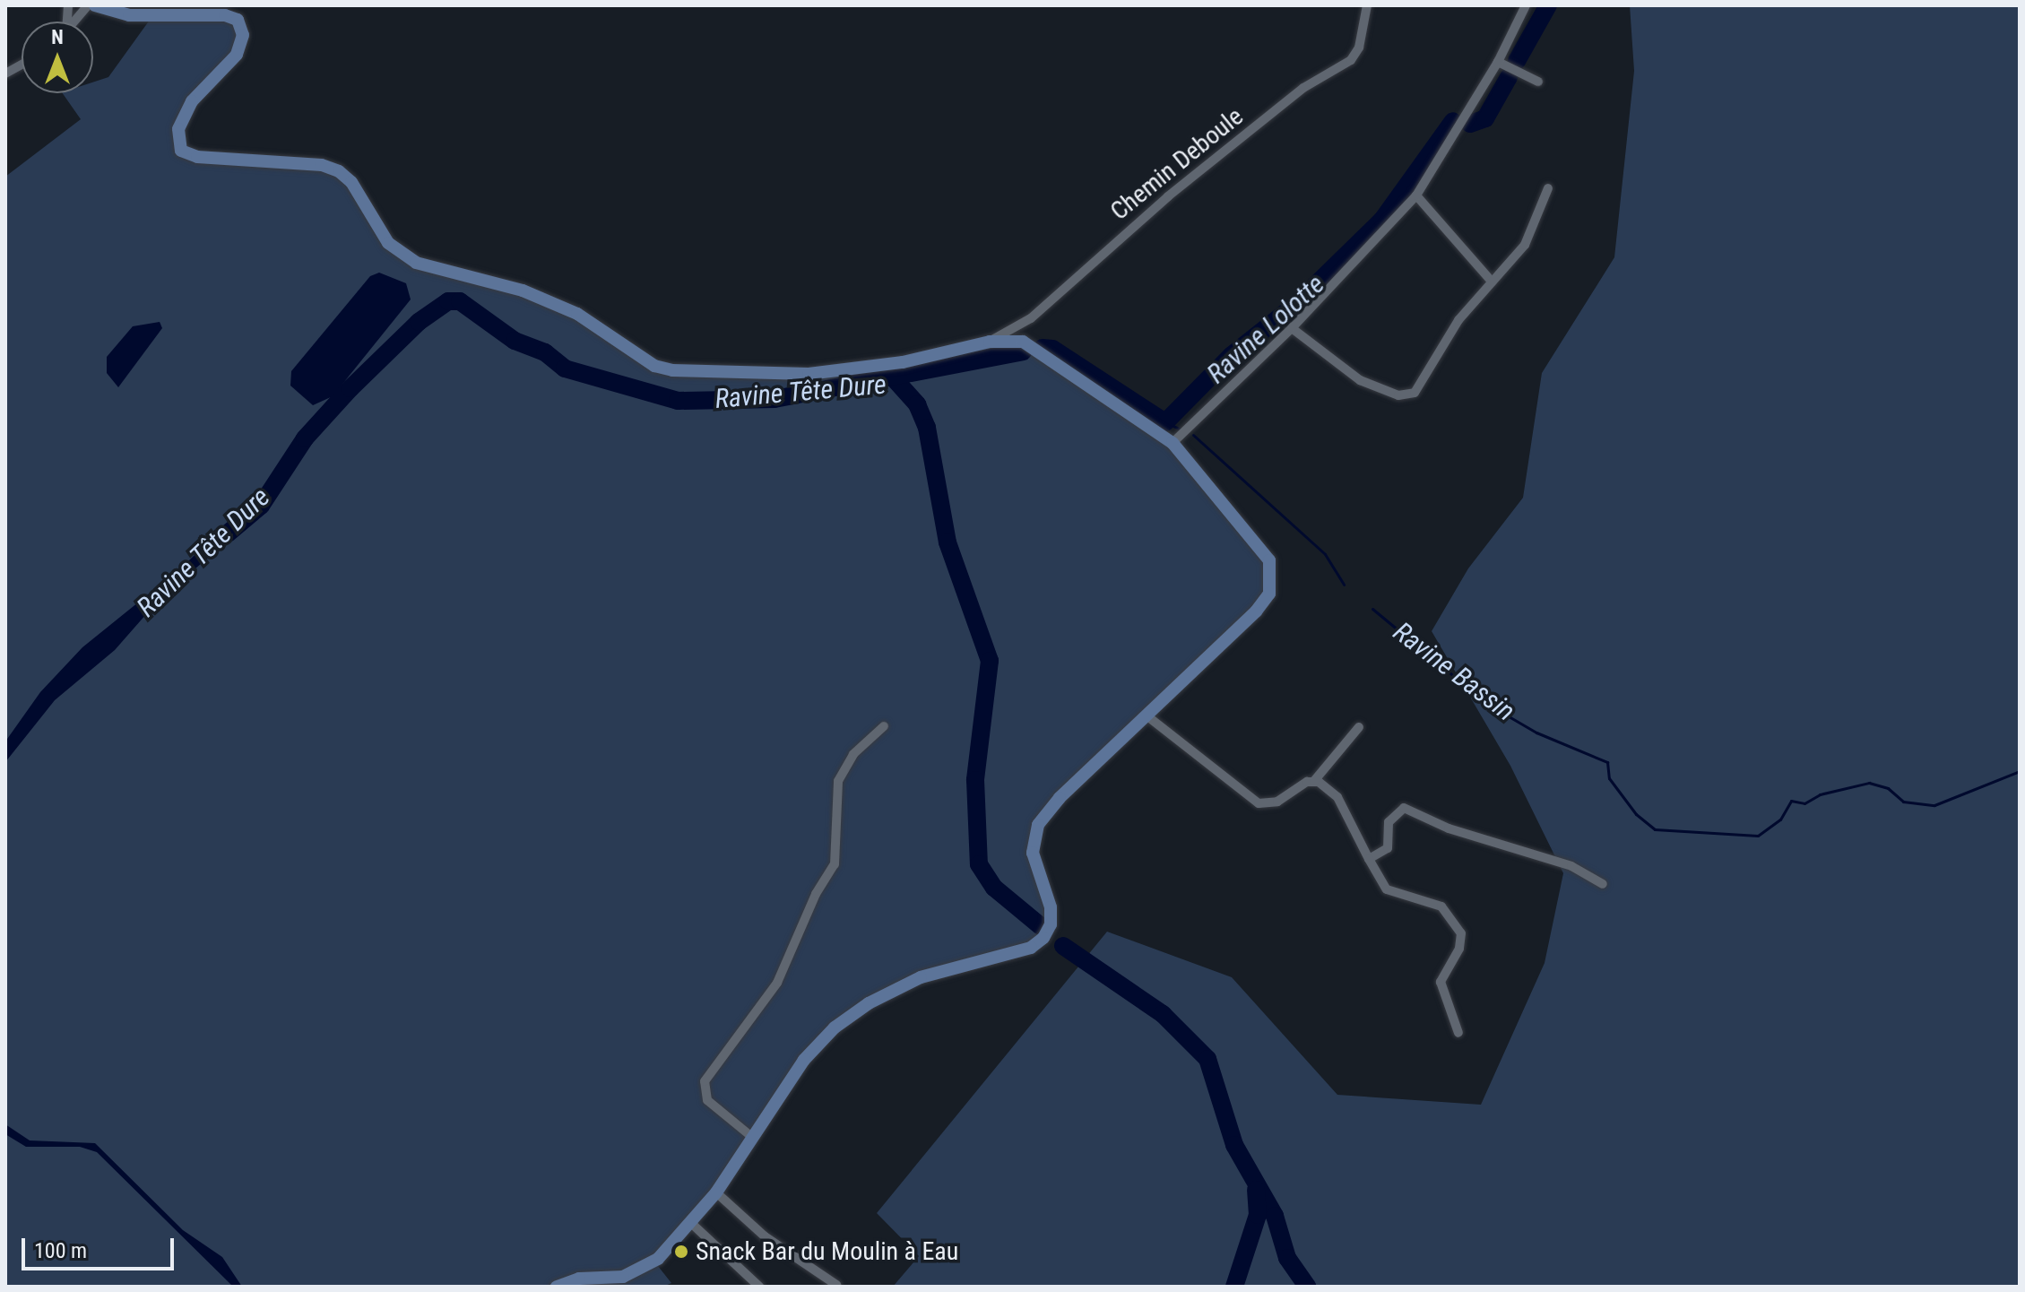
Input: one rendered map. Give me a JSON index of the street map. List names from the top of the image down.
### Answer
{
  "streets": {
    "street": ["Chemin Deboule"]
  },
  "water": ["Ravine Lolotte", "Ravine Tête Dure", "Ravine Bassin"],
  "places": ["Snack Bar du Moulin à Eau"],
  "scale_bar": "100 m",
  "north": "top"
}
